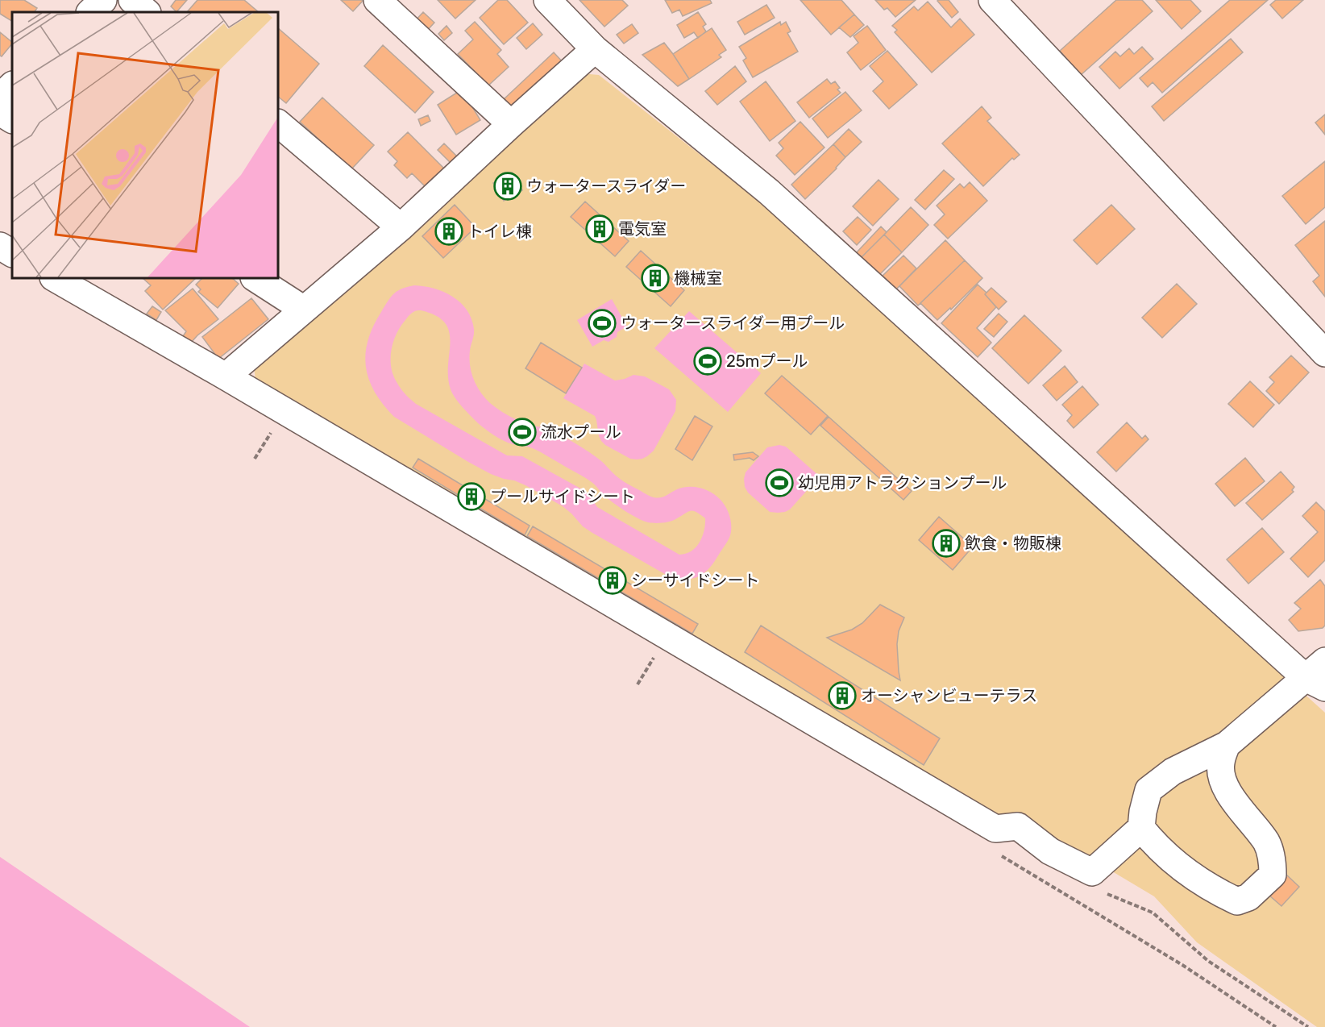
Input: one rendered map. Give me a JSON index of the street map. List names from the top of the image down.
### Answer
{
  "places": {
    "building": [
      "ウォータースライダー",
      "電気室",
      "トイレ棟",
      "機械室",
      "プールサイドシート",
      "飲食・物販棟",
      "シーサイドシート",
      "オーシャンビューテラス"
    ],
    "sports": [
      "ウォータースライダー用プール",
      "25mプール",
      "流水プール",
      "幼児用アトラクションプール"
    ]
  }
}
